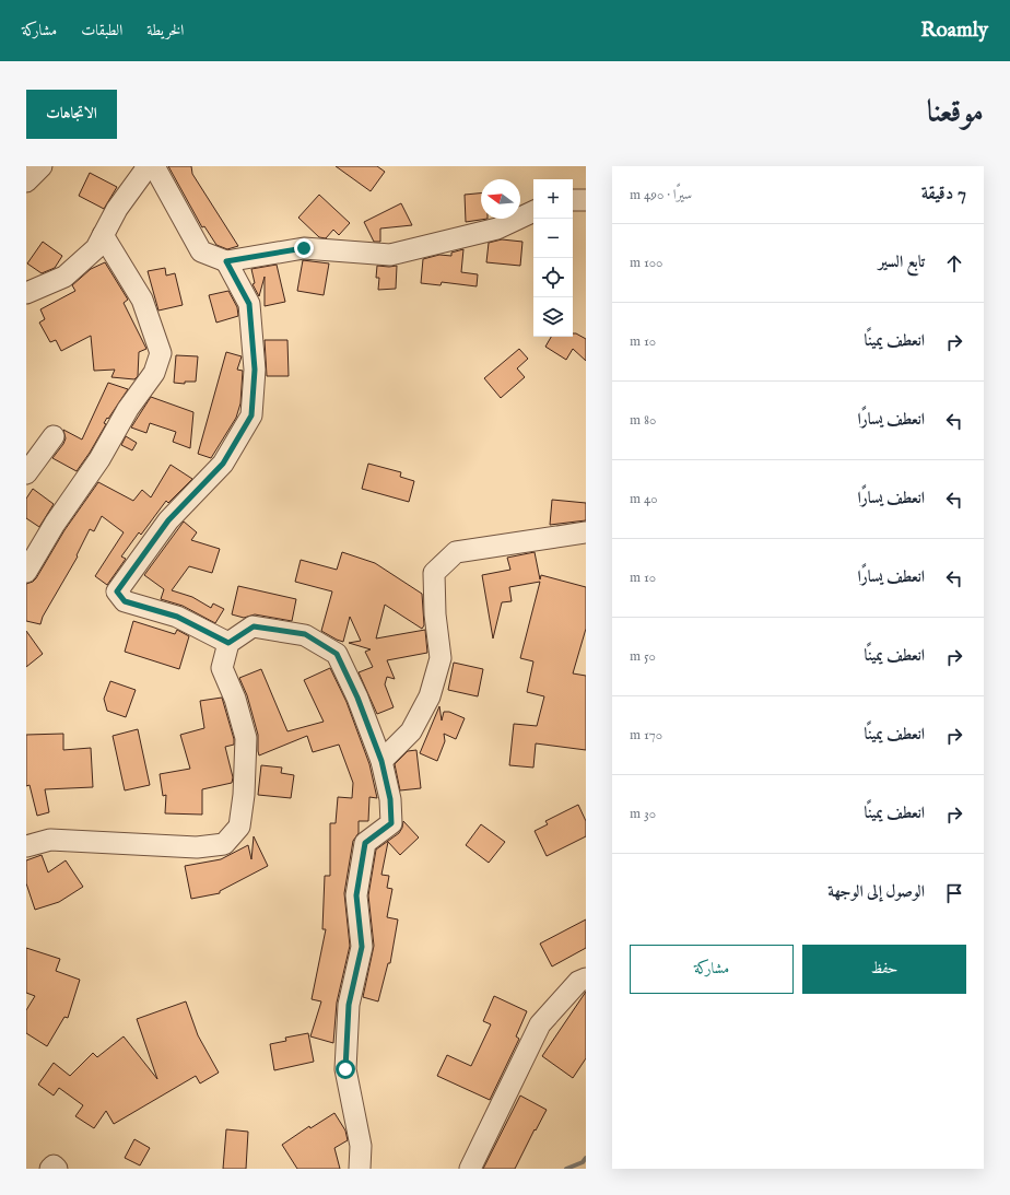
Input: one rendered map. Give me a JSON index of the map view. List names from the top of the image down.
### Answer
{
  "north": "left",
  "page": {
    "header": "Roamly",
    "nav": ["الخريطة", "الطبقات", "مشاركة"],
    "title": "موقعنا",
    "buttons": [
      "الاتجاهات",
      ["حفظ", "مشاركة"]
    ],
    "heading": ["7 دقيقة", "سيرًا · 490 m"],
    "map_buttons": ["+", "−"],
    "list": [
      ["تابع السير", "100 m"],
      ["انعطف يمينًا", "10 m"],
      ["انعطف يسارًا", "80 m"],
      ["انعطف يسارًا", "40 m"],
      ["انعطف يسارًا", "10 m"],
      ["انعطف يمينًا", "50 m"],
      ["انعطف يمينًا", "170 m"],
      ["انعطف يمينًا", "30 m"],
      "الوصول إلى الوجهة"
    ]
  }
}
